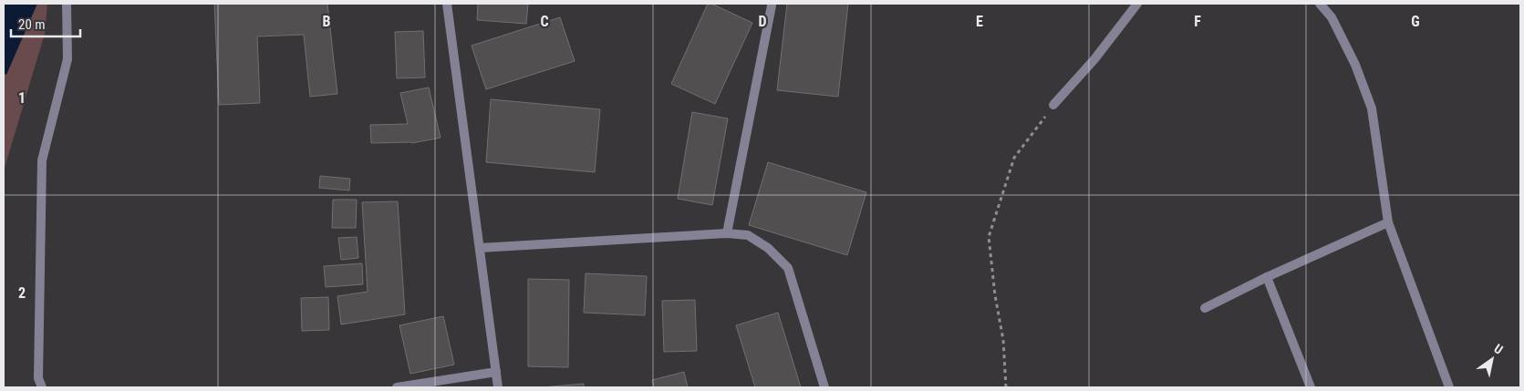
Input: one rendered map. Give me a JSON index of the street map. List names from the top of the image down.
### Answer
{
  "scale_bar": "20 m",
  "north": "top right",
  "grid": {
    "columns": [
      "B",
      "C",
      "D",
      "E",
      "F",
      "G"
    ],
    "rows": ["1", "2"]
  }
}
